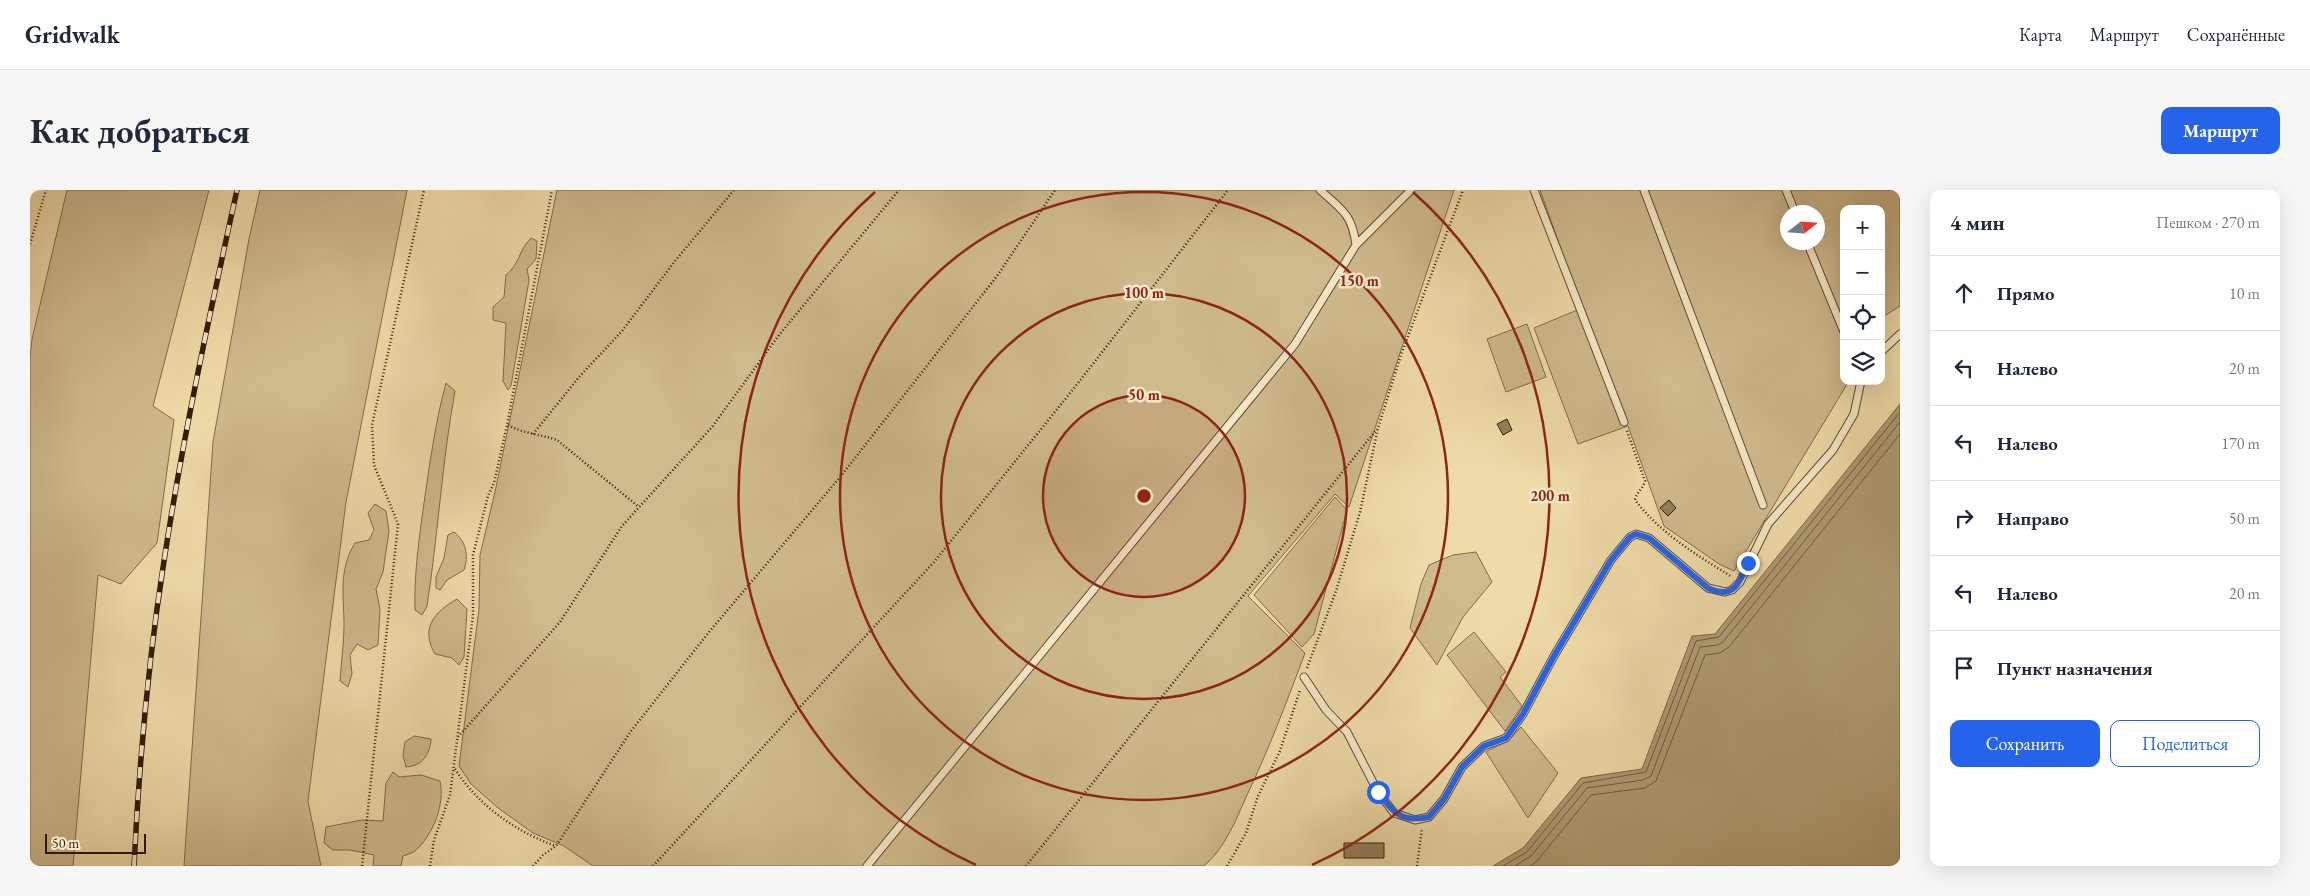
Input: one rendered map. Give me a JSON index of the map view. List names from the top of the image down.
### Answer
{
  "scale_bar": "50 m",
  "north": "right",
  "page": {
    "header": "Gridwalk",
    "nav": ["Карта", "Маршрут", "Сохранённые"],
    "buttons": [
      "Маршрут",
      ["Сохранить", "Поделиться"]
    ],
    "title": "Как добраться",
    "heading": ["4 мин", "Пешком · 270 m"],
    "map_buttons": ["+", "−"],
    "list": [
      ["Прямо", "10 m"],
      ["Налево", "20 m"],
      ["Налево", "170 m"],
      ["Направо", "50 m"],
      ["Налево", "20 m"],
      "Пункт назначения"
    ],
    "scale": "50 m"
  },
  "rings": [
    "150 m",
    "100 m",
    "50 m",
    "200 m"
  ]
}
